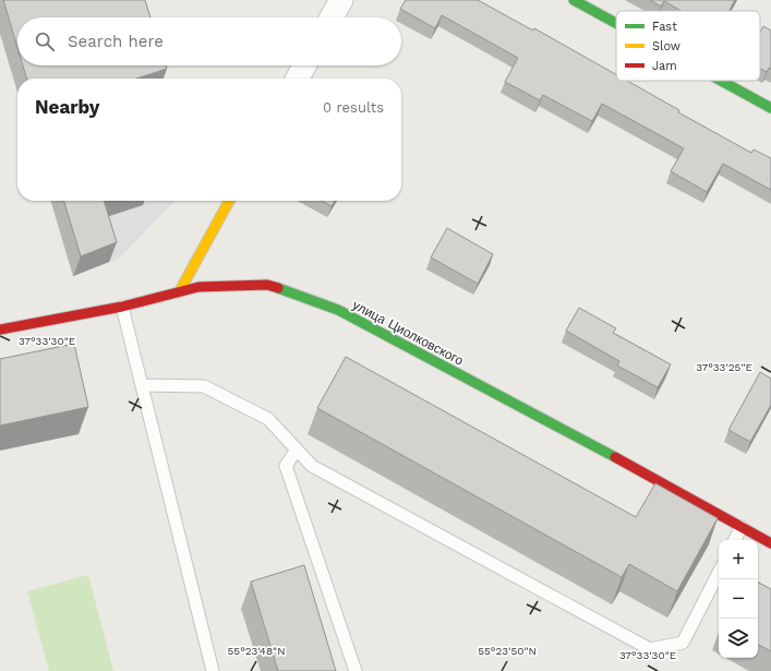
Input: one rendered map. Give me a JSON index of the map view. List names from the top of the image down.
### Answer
{
  "streets": {
    "street": ["улица Циолковского"]
  },
  "legend": ["Fast", "Slow", "Jam"],
  "page": {
    "search": "Search here",
    "heading": ["Nearby", "0 results"],
    "map_buttons": ["+", "−"]
  },
  "coordinates": [
    "37°33'30\"E",
    "37°33'25\"E",
    "55°23'48\"N",
    "55°23'50\"N"
  ]
}
